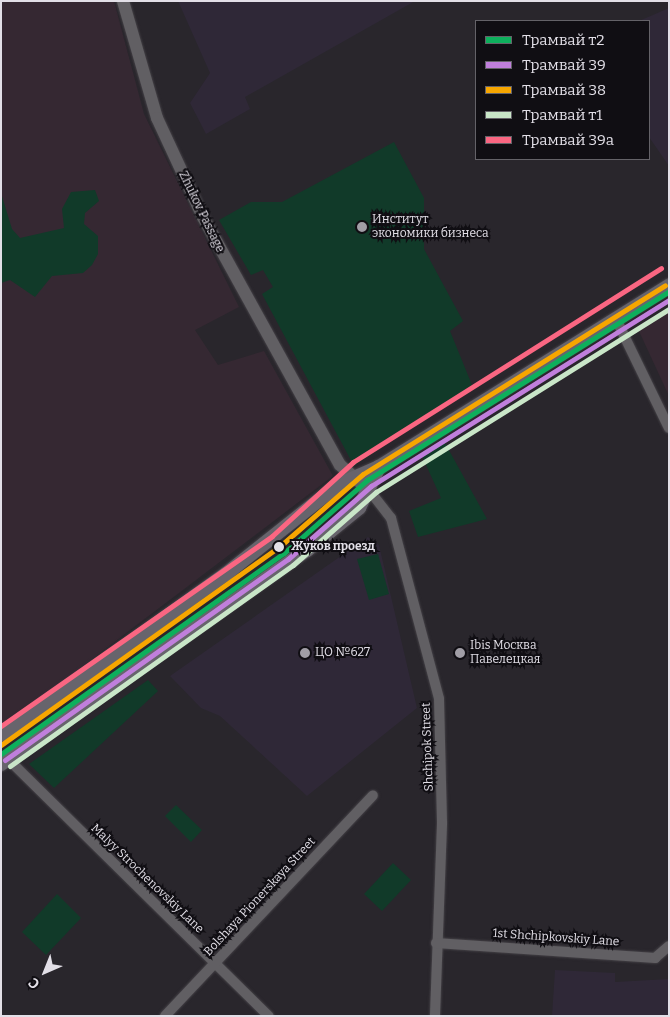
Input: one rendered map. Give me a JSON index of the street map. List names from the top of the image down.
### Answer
{
  "streets": {
    "street": [
      "Shchipok Street",
      "Malyy Strochenovskiy Lane",
      "Bolshaya Pionerskaya Street",
      "1st Shchipkovskiy Lane"
    ]
  },
  "crossings": [
    ["Shchipok Street", "1st Shchipkovskiy Lane"],
    ["Malyy Strochenovskiy Lane", "Bolshaya Pionerskaya Street"]
  ],
  "places": [
    "Институт экономики бизнеса",
    "Жуков проезд",
    "ЦО №627",
    "Ibis Москва Павелецкая"
  ],
  "lines": [
    "tram line 39а",
    "tram line 38",
    "tram line т2",
    "tram line 39",
    "tram line т1"
  ],
  "legend": [
    "Трамвай т2",
    "Трамвай 39",
    "Трамвай 38",
    "Трамвай т1",
    "Трамвай 39а"
  ],
  "north": "bottom left"
}
